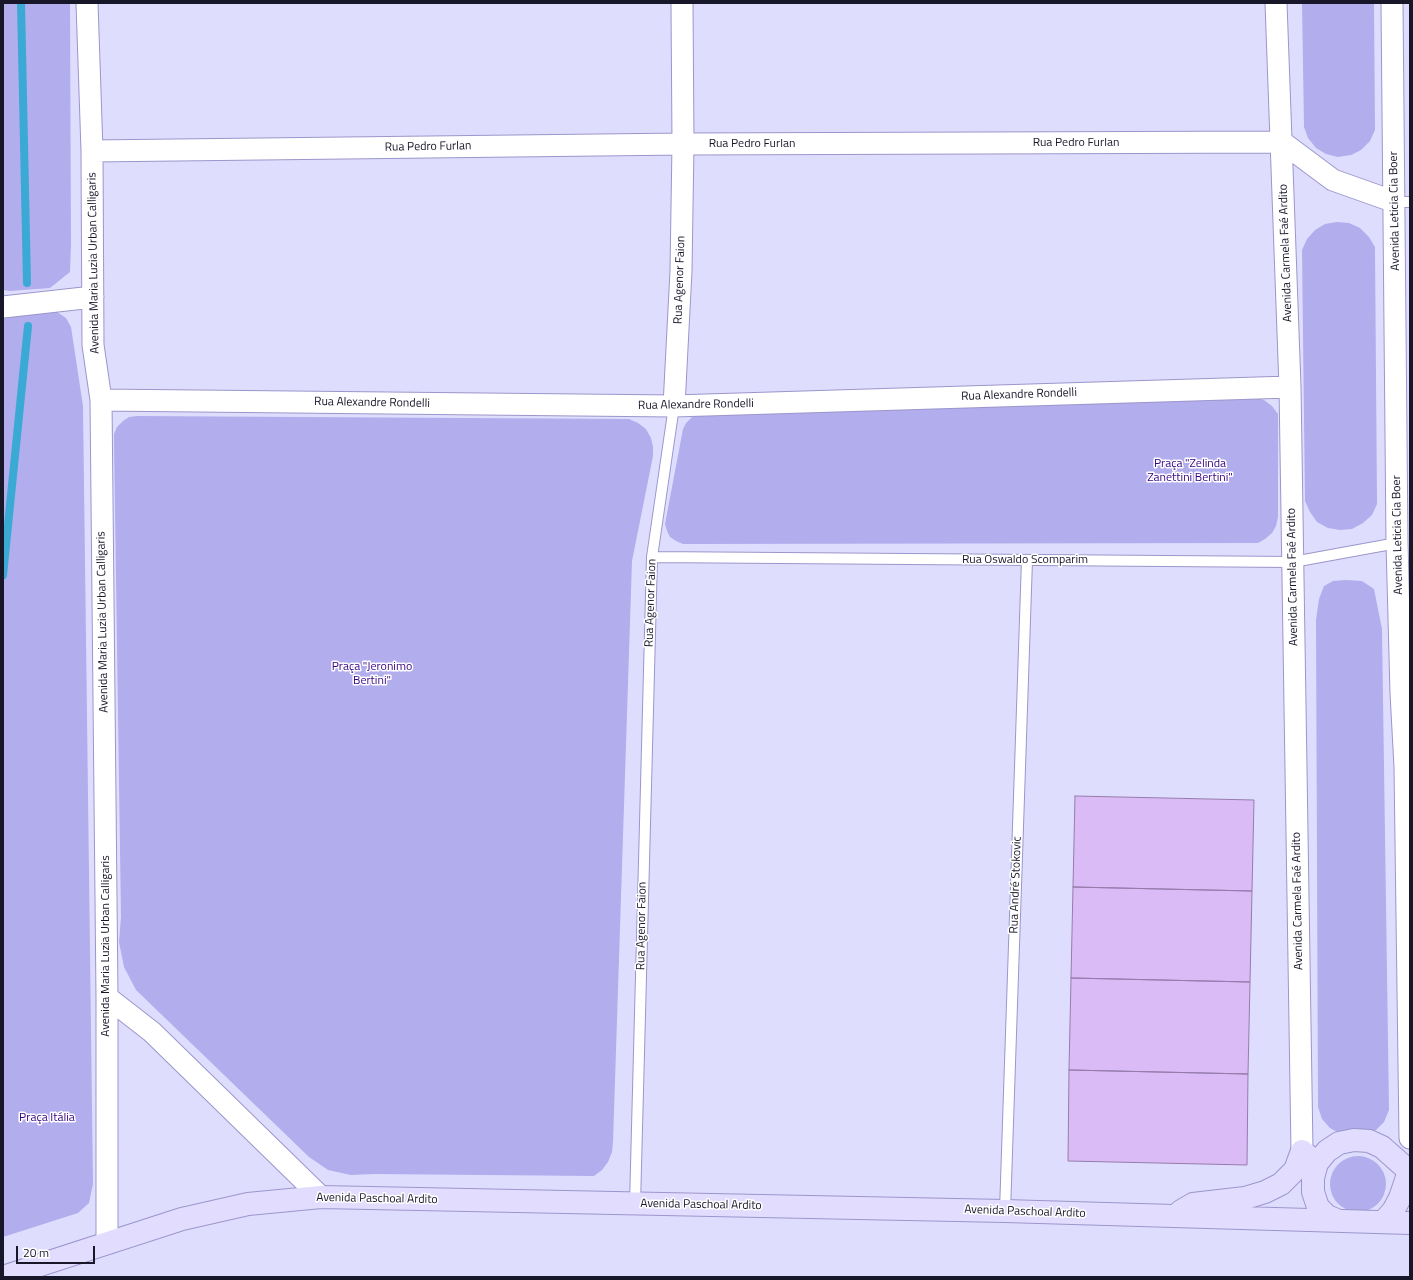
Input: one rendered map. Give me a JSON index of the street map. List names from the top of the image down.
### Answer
{
  "streets": {
    "main road": ["Avenida Paschoal Ardito"],
    "street": [
      "Rua Pedro Furlan",
      "Avenida Leticia Cia Boer",
      "Avenida Carmela Faé Ardito",
      "Avenida Maria Luzia Urban Calligaris",
      "Rua Agenor Faion",
      "Rua Alexandre Rondelli"
    ],
    "lane": ["Rua Oswaldo Scomparim", "Rua André Stokovic"]
  },
  "crossings": [
    ["Rua Pedro Furlan", "Avenida Carmela Faé Ardito"],
    ["Rua Pedro Furlan", "Avenida Maria Luzia Urban Calligaris"],
    ["Rua Pedro Furlan", "Rua Agenor Faion"],
    ["Avenida Leticia Cia Boer", "Rua Oswaldo Scomparim"],
    ["Avenida Carmela Faé Ardito", "Rua Alexandre Rondelli"],
    ["Avenida Carmela Faé Ardito", "Rua Oswaldo Scomparim"],
    ["Avenida Carmela Faé Ardito", "Avenida Paschoal Ardito"],
    ["Avenida Maria Luzia Urban Calligaris", "Rua Alexandre Rondelli"],
    ["Avenida Maria Luzia Urban Calligaris", "Avenida Paschoal Ardito"],
    ["Rua Agenor Faion", "Rua Alexandre Rondelli"],
    ["Rua Agenor Faion", "Rua Oswaldo Scomparim"],
    ["Rua Agenor Faion", "Avenida Paschoal Ardito"],
    ["Rua Oswaldo Scomparim", "Rua André Stokovic"],
    ["Rua André Stokovic", "Avenida Paschoal Ardito"]
  ],
  "parks": ["Praça \"Zelinda Zanettini Bertini\"", "Praça \"Jeronimo Bertini\"", "Praça Itália"],
  "scale_bar": "20 m"
}
